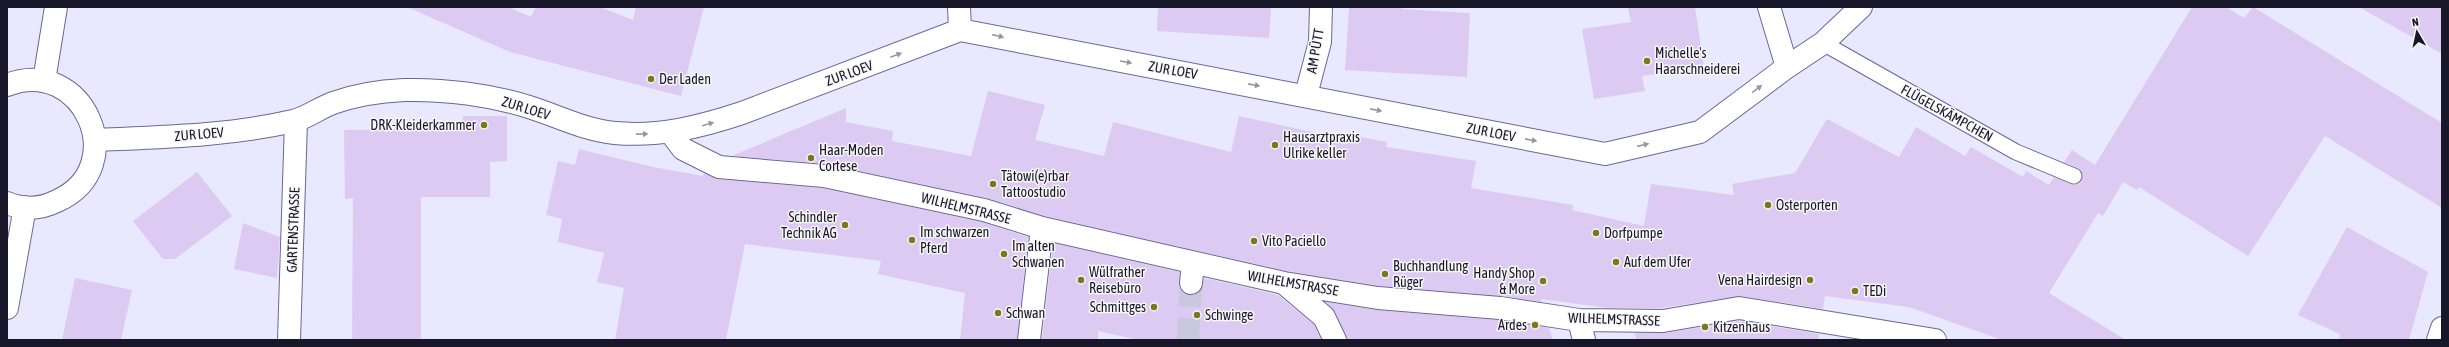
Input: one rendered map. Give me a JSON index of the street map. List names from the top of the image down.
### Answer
{
  "streets": {
    "street": [
      "AM PÜTT",
      "ZUR LOEV",
      "WILHELMSTRASSE",
      "GARTENSTRASSE"
    ],
    "lane": ["FLÜGELSKÄMPCHEN"]
  },
  "crossings": [
    ["AM PÜTT", "ZUR LOEV"],
    ["ZUR LOEV", "WILHELMSTRASSE"],
    ["ZUR LOEV", "GARTENSTRASSE"]
  ],
  "one_way": ["ZUR LOEV"],
  "places": [
    "Michelle's Haarschneiderei",
    "Der Laden",
    "DRK-Kleiderkammer",
    "Hausarztpraxis Ulrike keller",
    "Haar-Moden Cortese",
    "Tätowi(e)rbar Tattoostudio",
    "Osterporten",
    "Schindler Technik AG",
    "Dorfpumpe",
    "Im schwarzen Pferd",
    "Vito Paciello",
    "Im alten Schwanen",
    "Auf dem Ufer",
    "Buchhandlung Rüger",
    "Wülfrather Reisebüro",
    "Vena Hairdesign",
    "Handy Shop & More",
    "TEDi",
    "Schmittges",
    "Schwan",
    "Schwinge",
    "Ardes",
    "Kitzenhaus"
  ],
  "north": "top"
}
